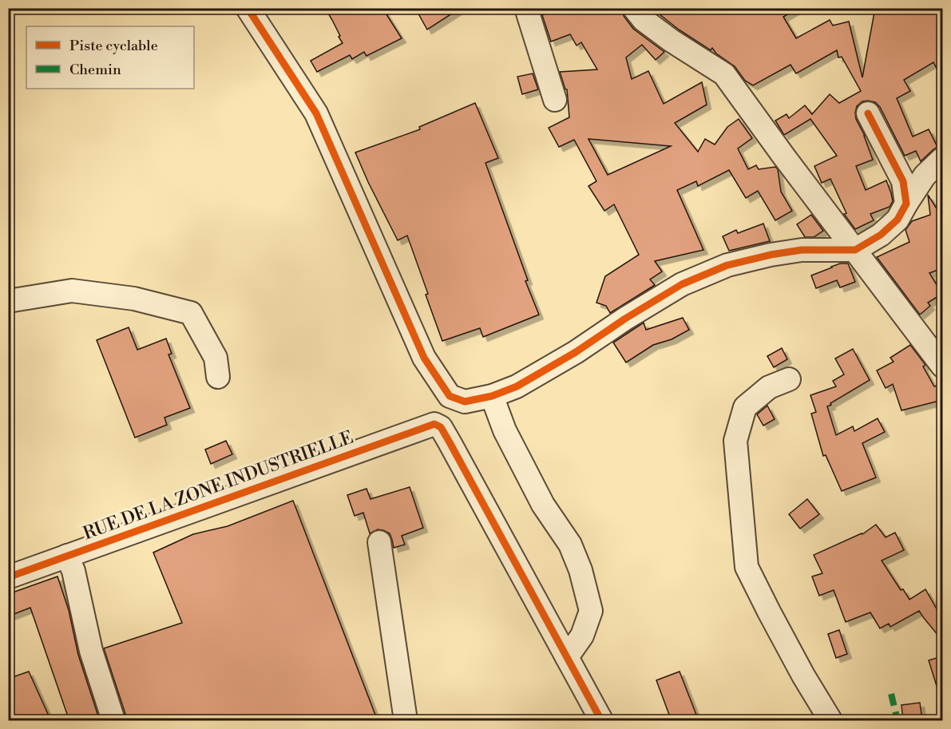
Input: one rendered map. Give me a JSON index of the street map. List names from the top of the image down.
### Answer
{
  "streets": {
    "street": ["RUE DE LA ZONE INDUSTRIELLE"]
  },
  "legend": ["Piste cyclable", "Chemin"]
}
